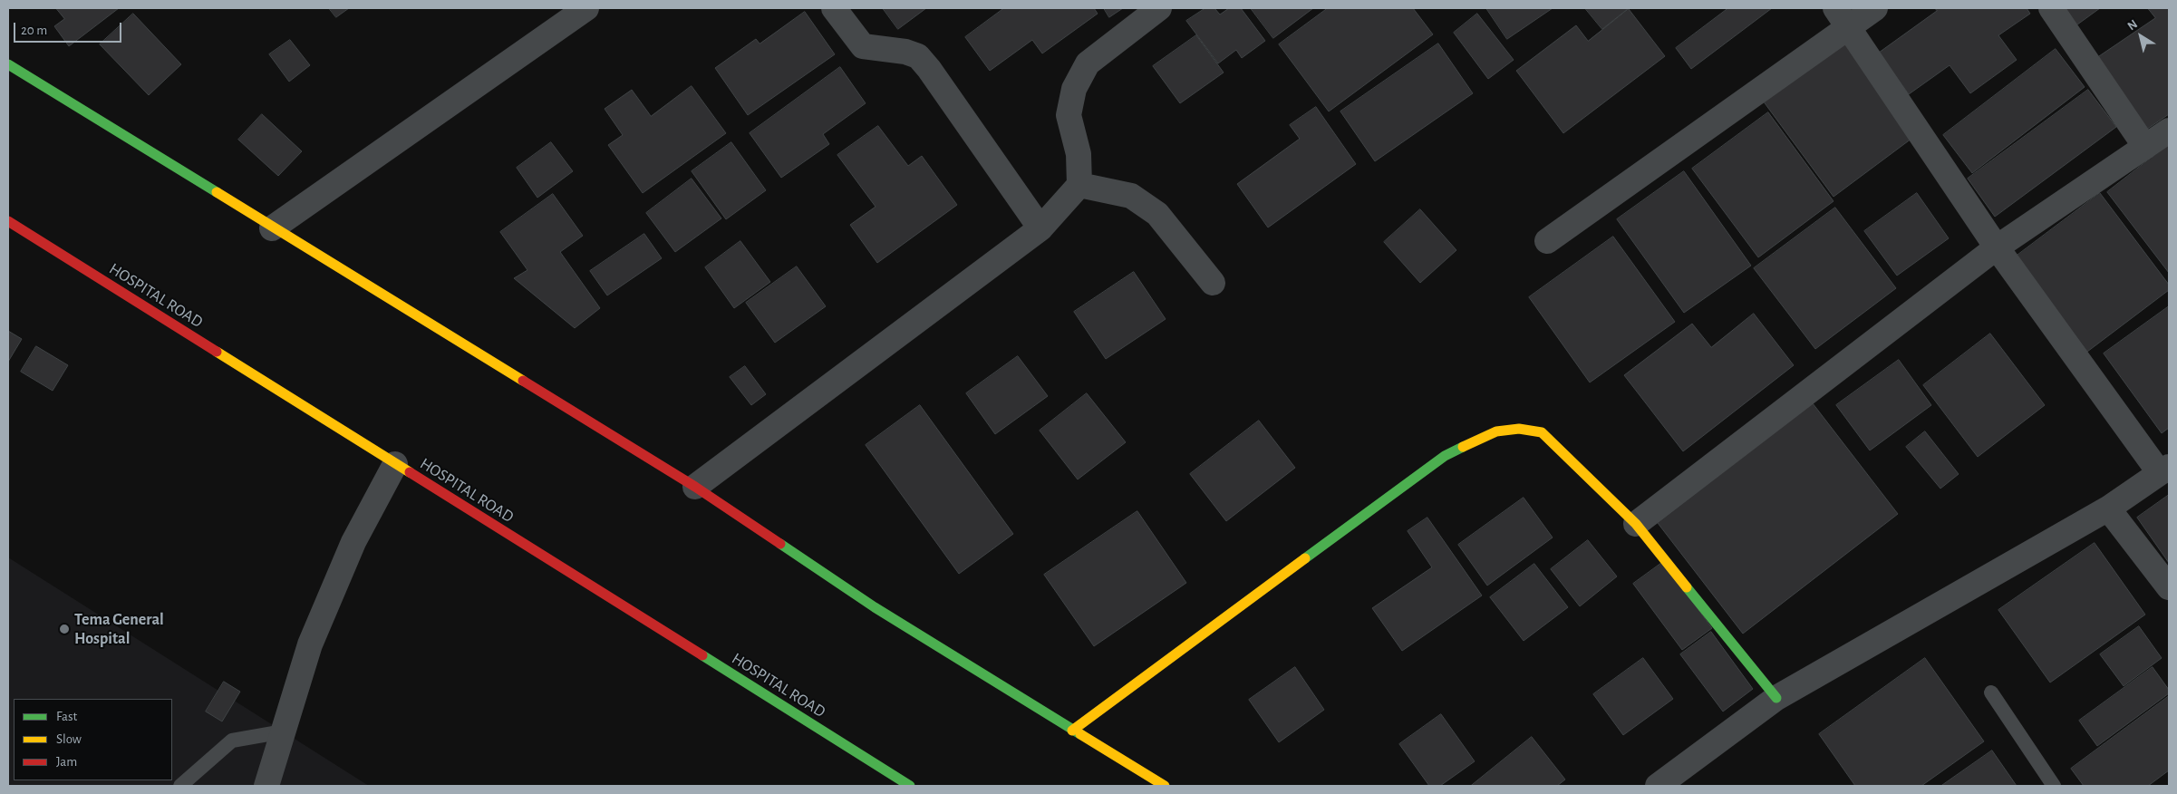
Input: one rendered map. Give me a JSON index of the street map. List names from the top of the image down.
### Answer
{
  "streets": {
    "street": ["HOSPITAL ROAD"]
  },
  "places": ["Tema General Hospital"],
  "legend": ["Fast", "Slow", "Jam"],
  "scale_bar": "20 m",
  "north": "top left"
}
